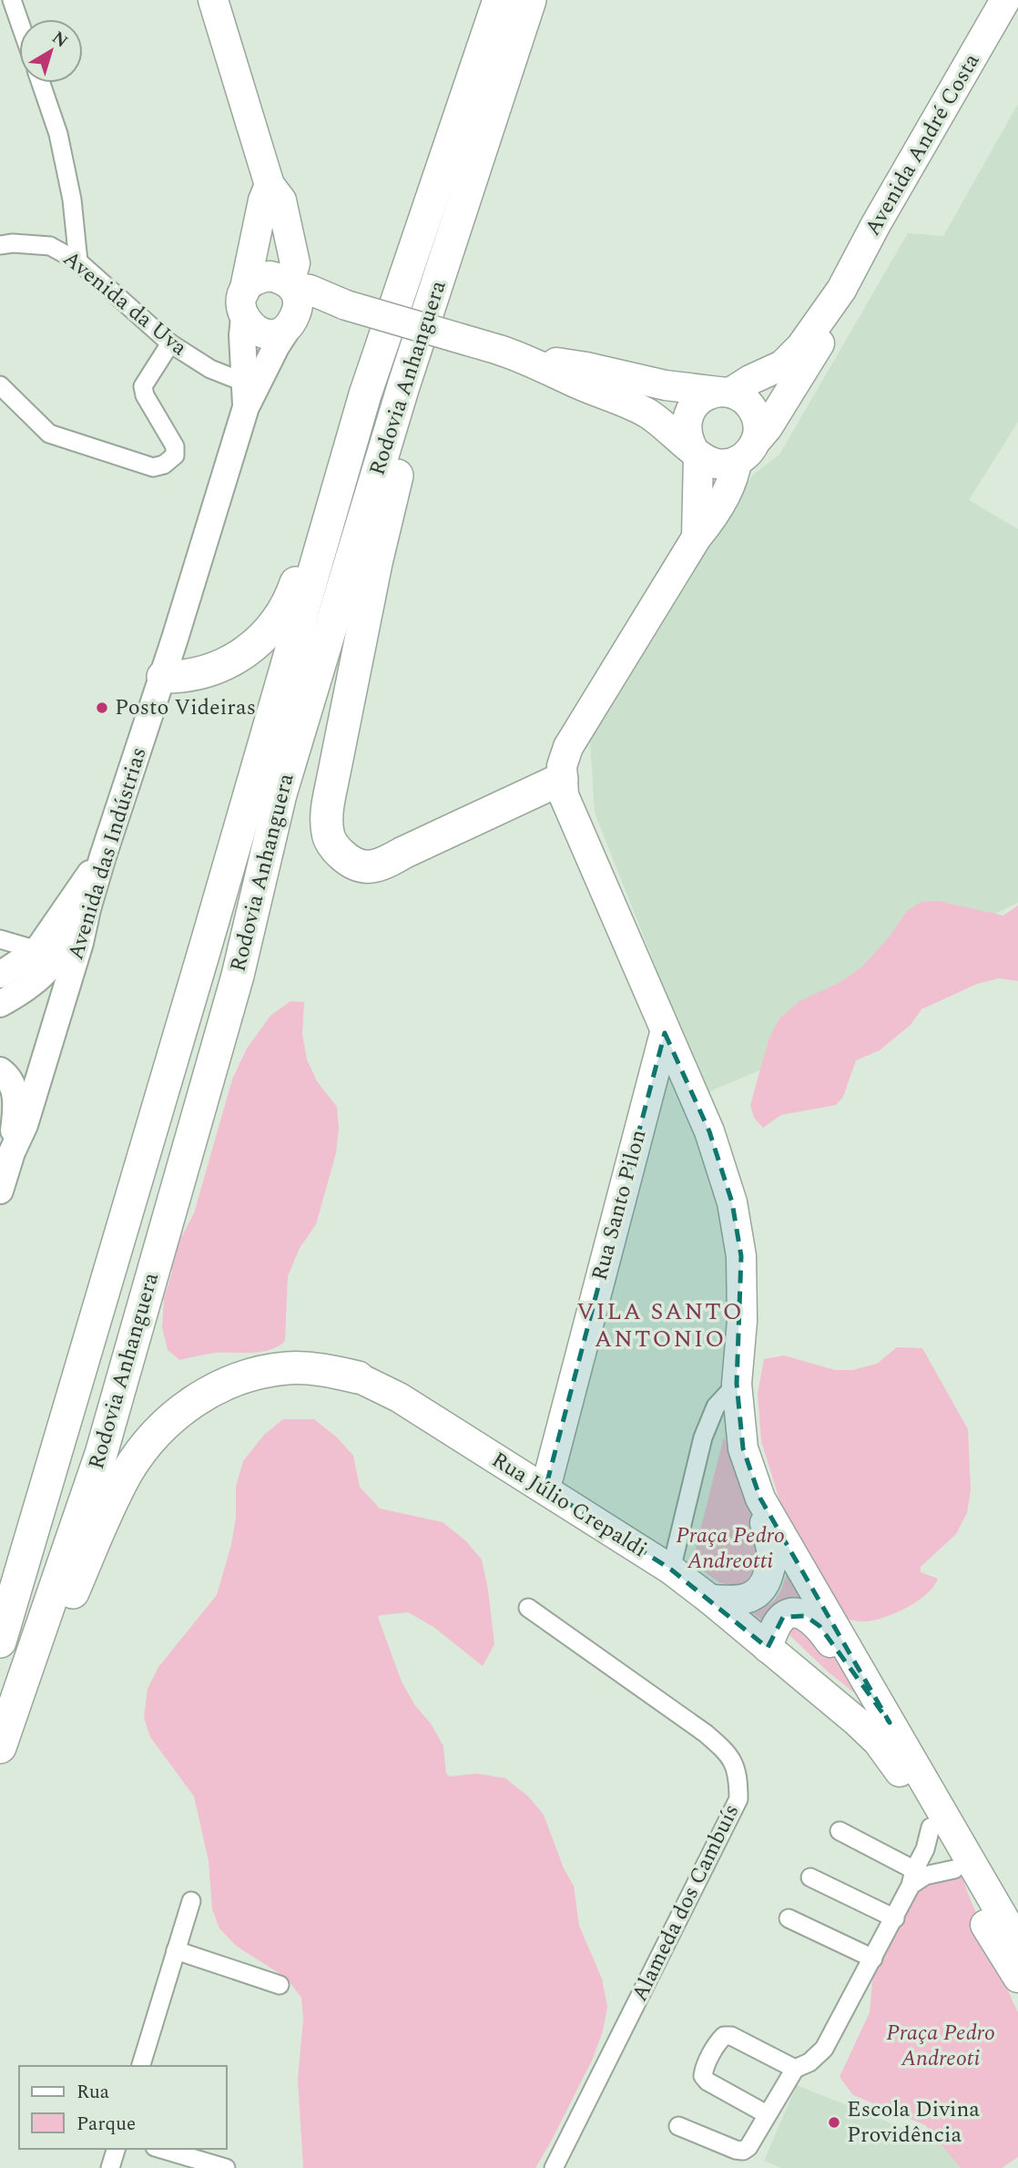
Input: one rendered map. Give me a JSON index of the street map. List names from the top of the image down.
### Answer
{
  "streets": {
    "highway": ["Rodovia Anhanguera"],
    "main road": [
      "Avenida André Costa",
      "Avenida das Indústrias",
      "Rua Santo Pilon",
      "Rua Júlio Crepaldi"
    ],
    "street": ["Avenida da Uva", "Alameda dos Cambuís"]
  },
  "crossings": [
    ["Avenida da Uva", "Avenida das Indústrias"],
    ["Rua Santo Pilon", "Rua Júlio Crepaldi"]
  ],
  "districts": ["VILA SANTO ANTONIO"],
  "parks": ["Praça Pedro Andreotti", "Praça Pedro Andreoti"],
  "places": ["Posto Videiras", "Escola Divina Providência"],
  "legend": ["Rua", "Parque"],
  "north": "top right"
}
